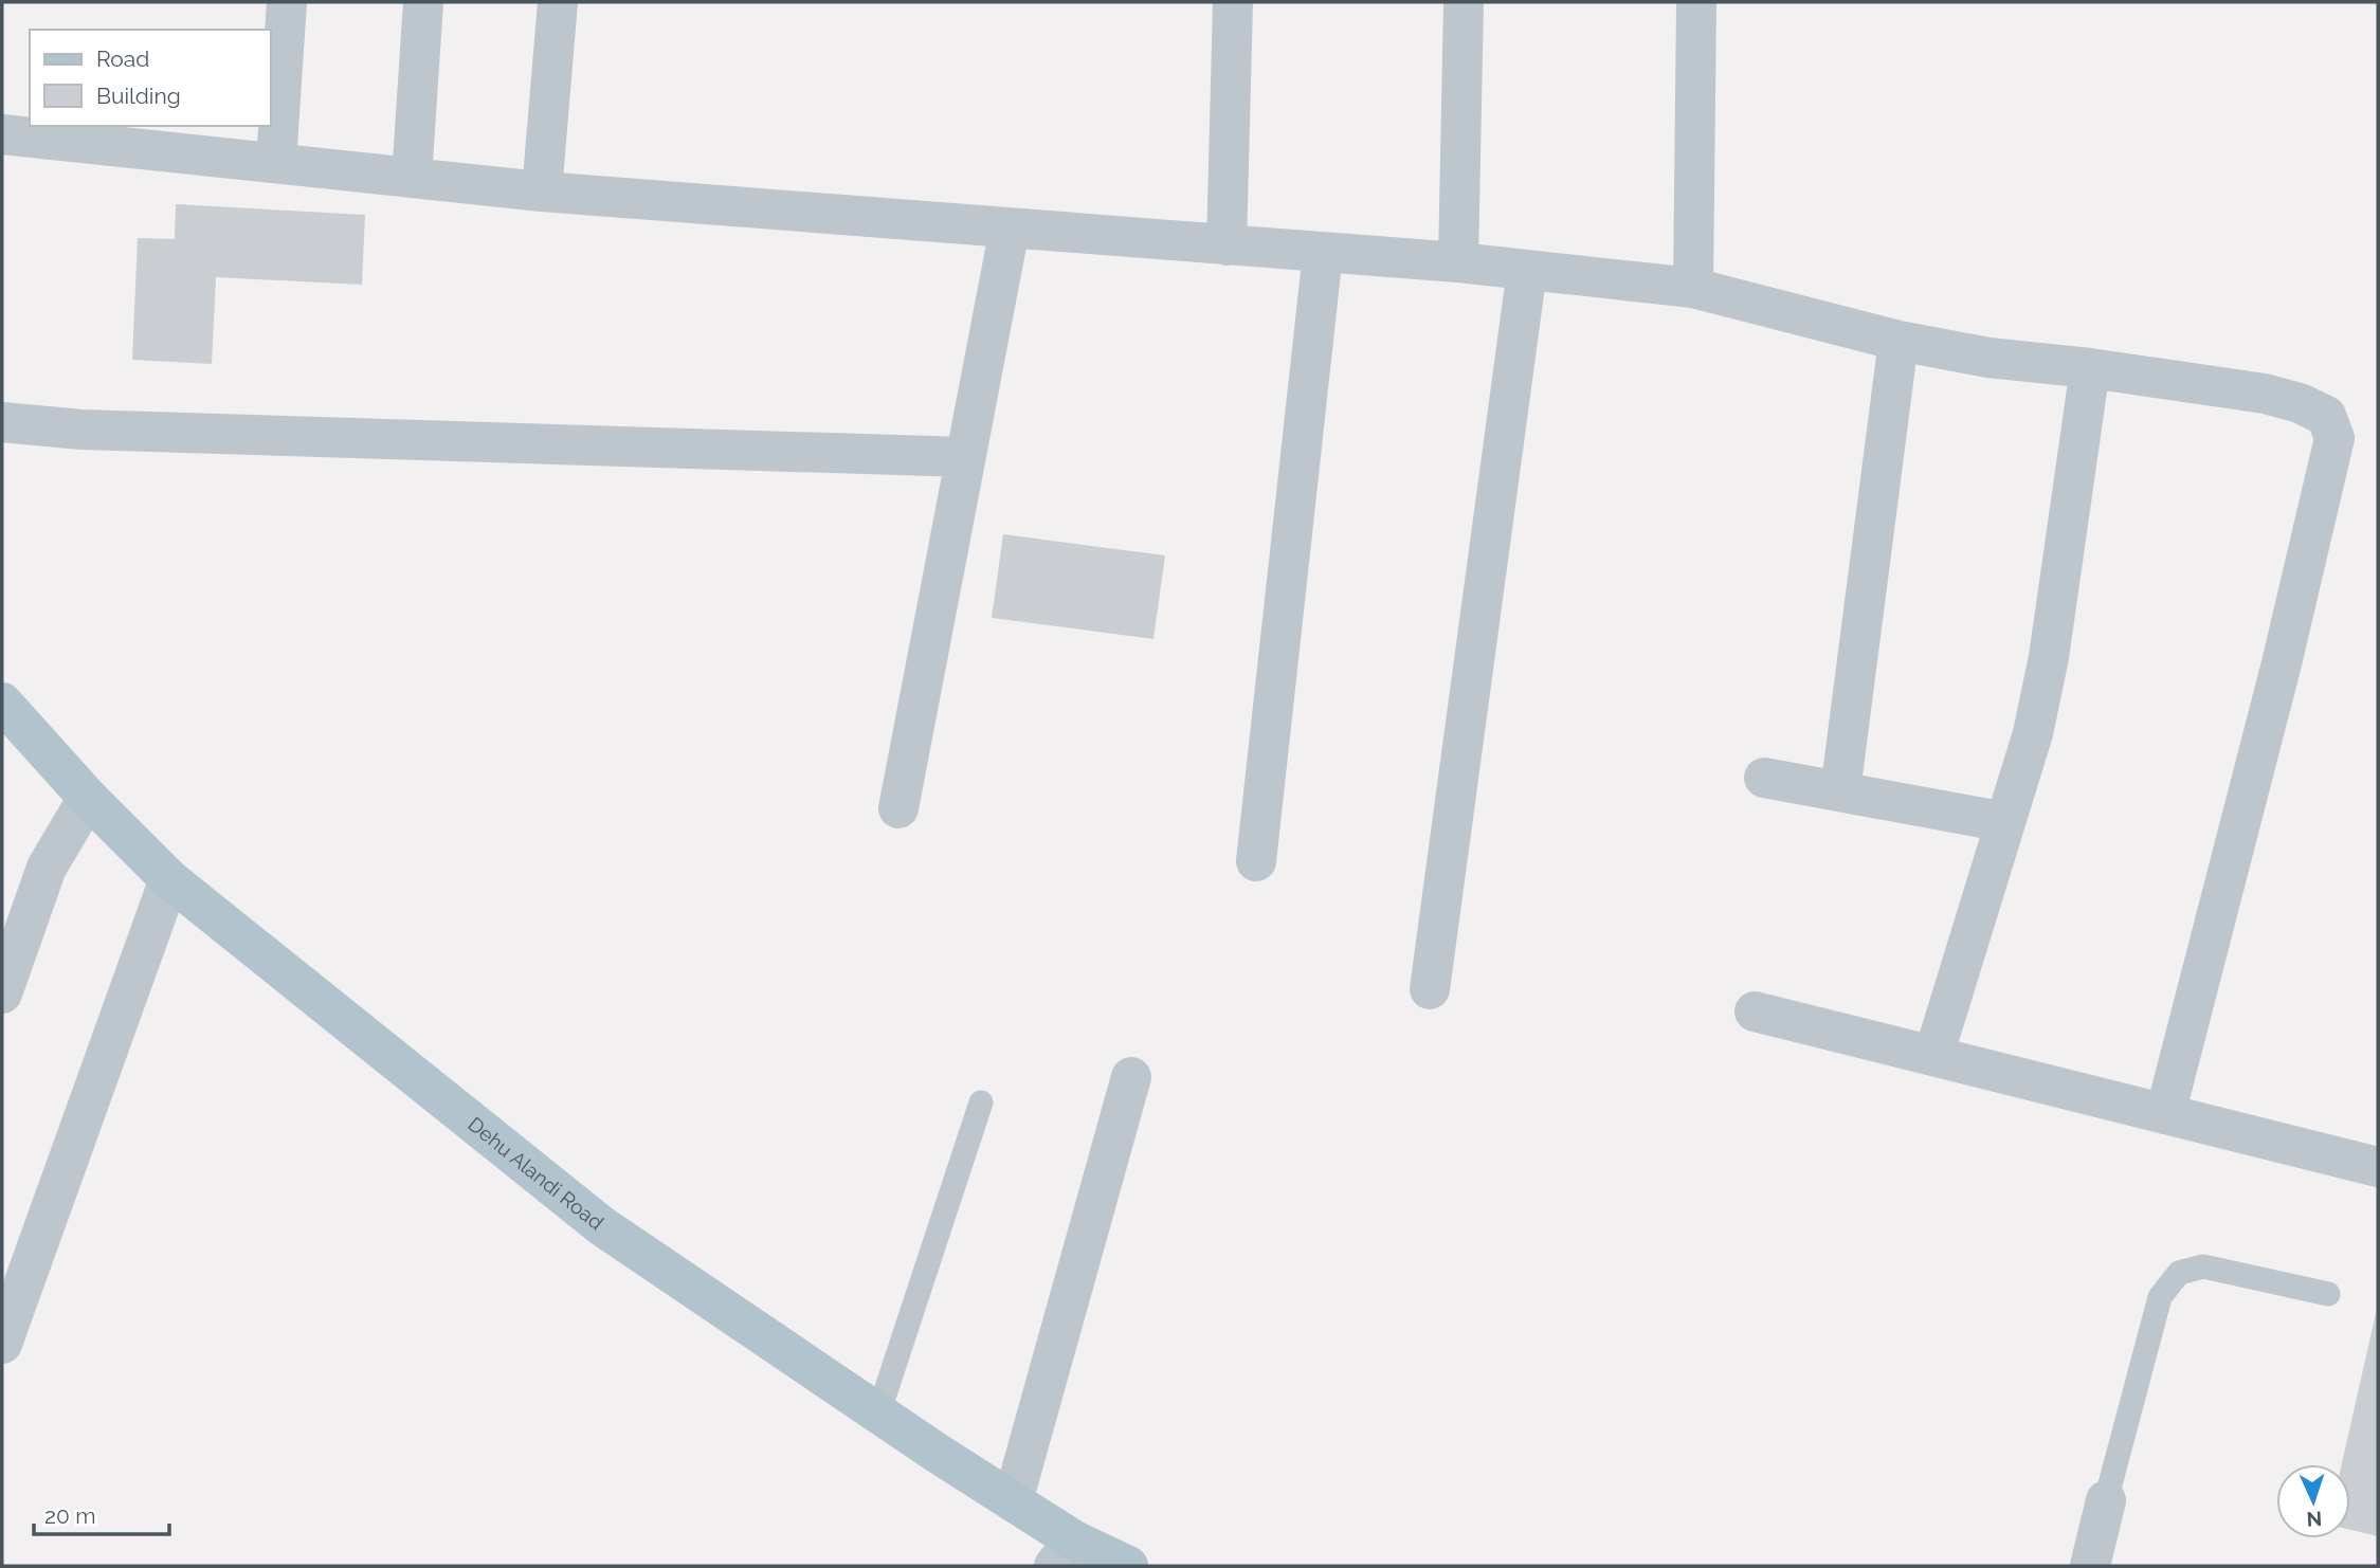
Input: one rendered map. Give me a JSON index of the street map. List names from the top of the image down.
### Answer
{
  "streets": {
    "main road": ["Dehu Alandi Road"]
  },
  "legend": ["Road", "Building"],
  "scale_bar": "20 m",
  "north": "bottom"
}
